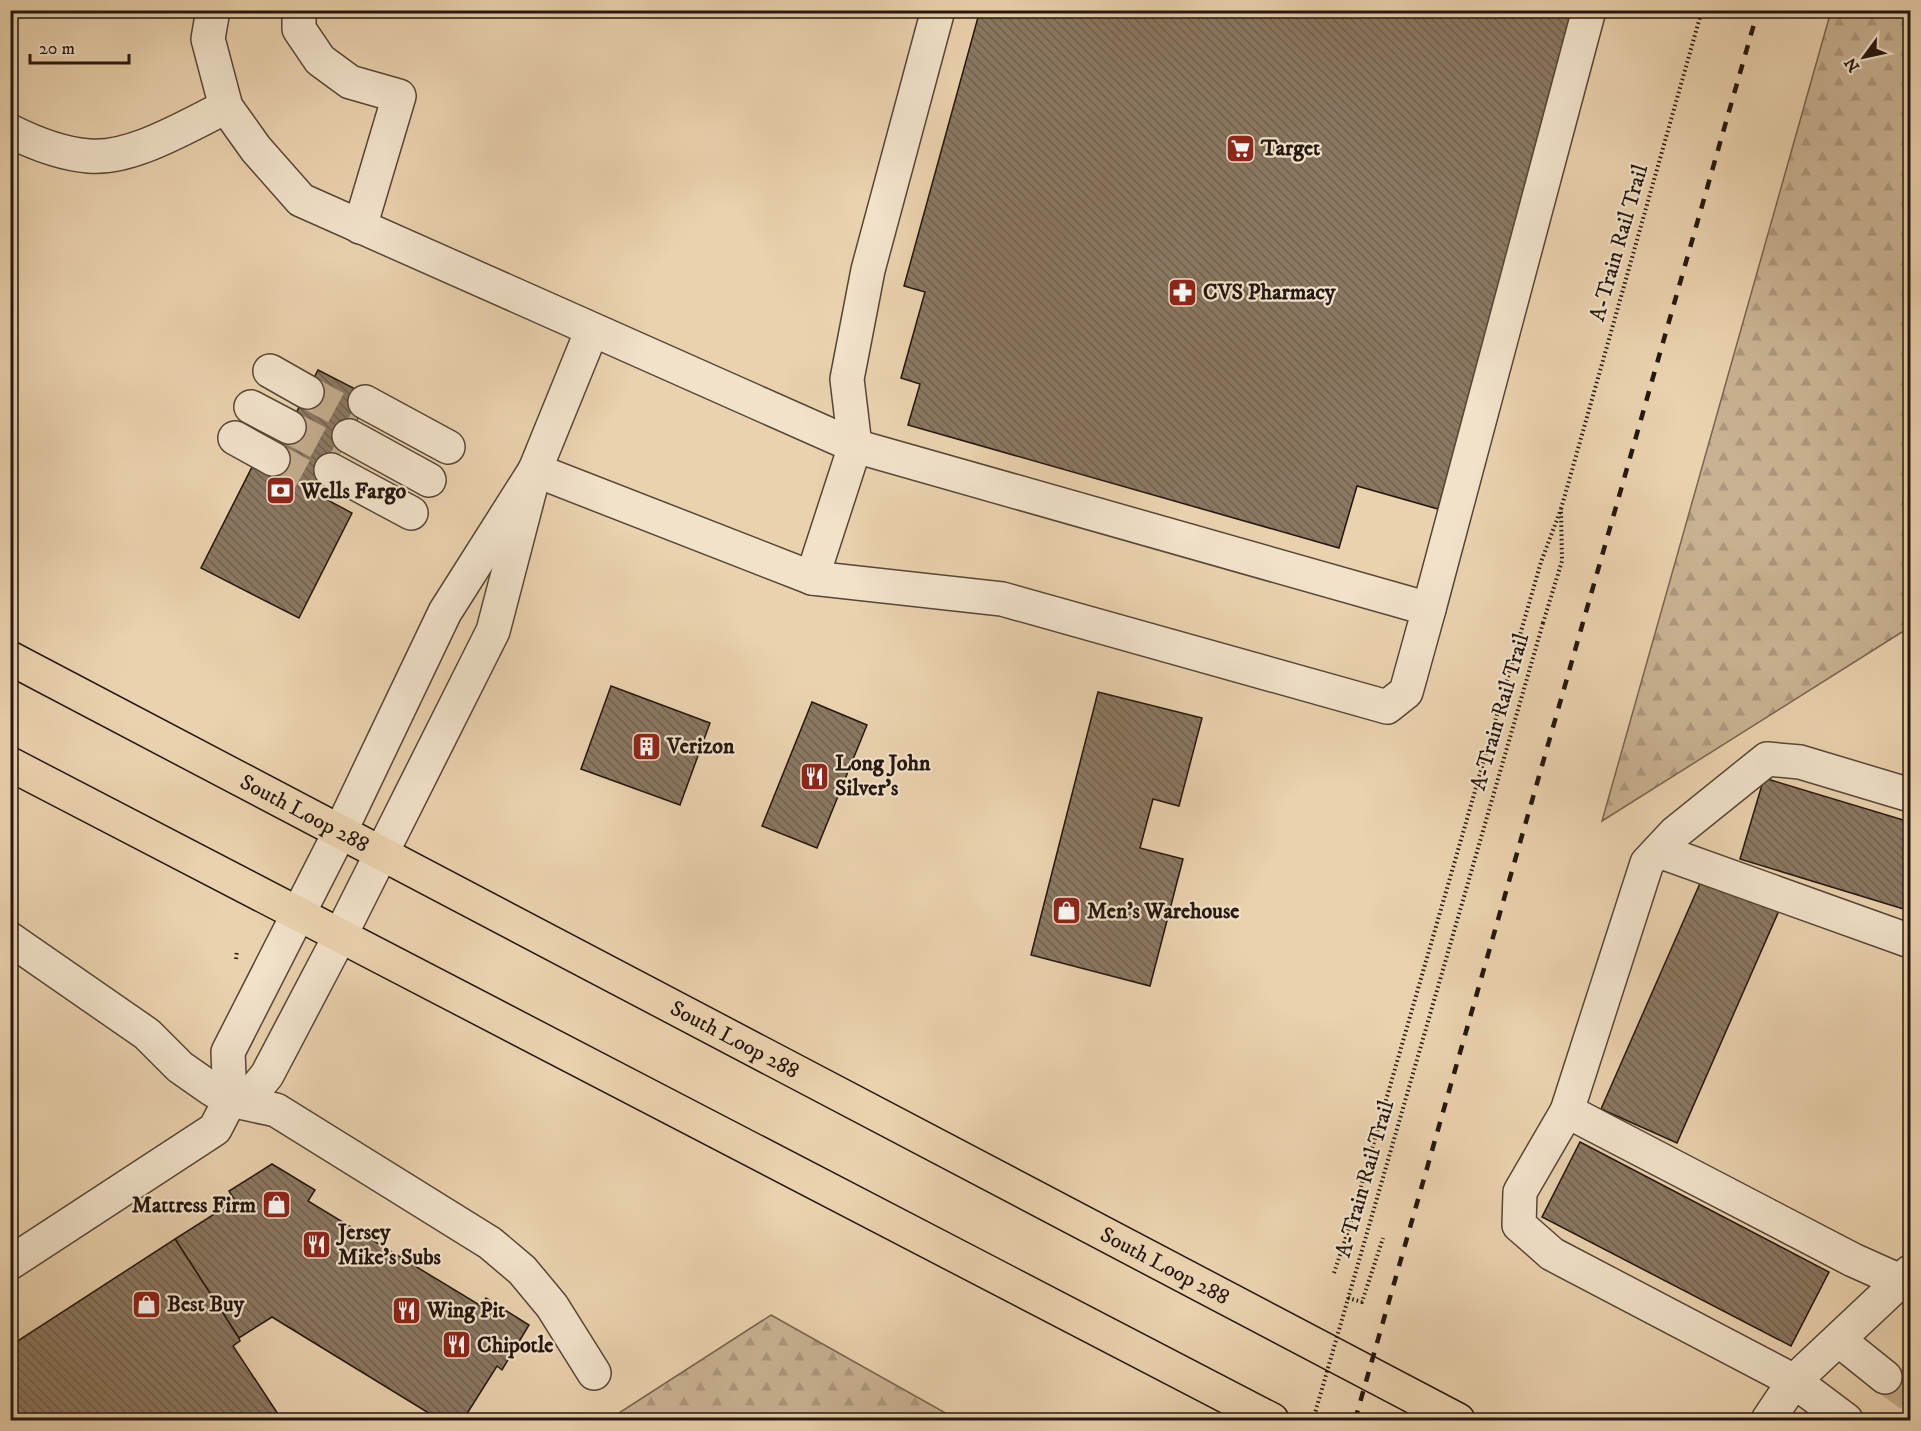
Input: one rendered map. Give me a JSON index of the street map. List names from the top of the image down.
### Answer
{
  "streets": {
    "highway": ["South Loop 288"],
    "path": ["A-Train Rail Trail"]
  },
  "places": {
    "supermarket": ["Target"],
    "pharmacy": ["CVS Pharmacy"],
    "bank": ["Wells Fargo"],
    "building": ["Verizon"],
    "restaurant": [
      "Long John Silver's",
      "Jersey Mike's Subs",
      "Wing Pit",
      "Chipotle"
    ],
    "shop": ["Men's Warehouse", "Mattress Firm", "Best Buy"]
  },
  "scale_bar": "20 m",
  "north": "bottom left"
}
